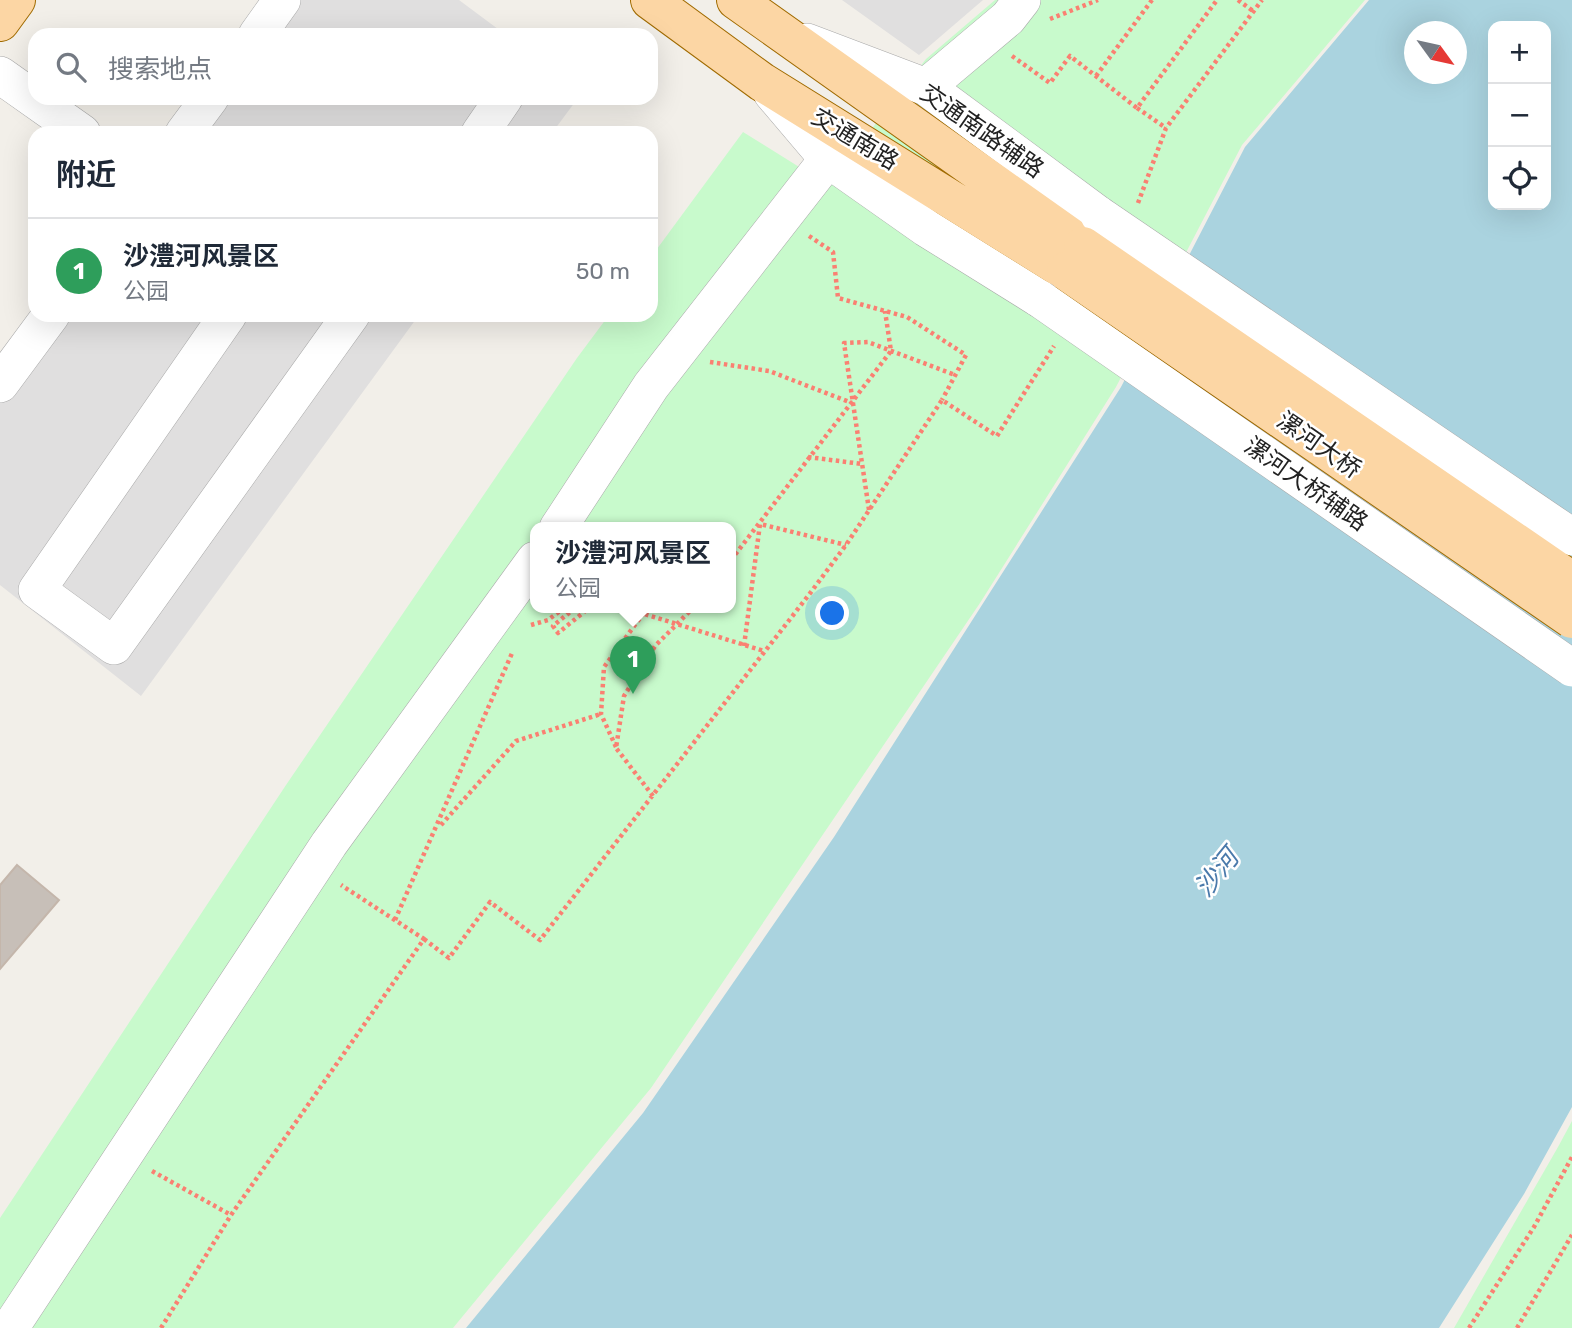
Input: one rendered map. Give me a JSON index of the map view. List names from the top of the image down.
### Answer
{
  "streets": {
    "main road": ["交通南路", "漯河大桥"],
    "street": ["交通南路辅路", "漯河大桥辅路"]
  },
  "crossings": [
    ["交通南路辅路", "交通南路"],
    ["交通南路辅路", "漯河大桥"],
    ["交通南路", "漯河大桥"]
  ],
  "water": ["沙河"],
  "north": "bottom right",
  "page": {
    "map_buttons": ["+", "−"],
    "search": "搜索地点",
    "heading": "附近",
    "list": [
      {
        "mark": "1",
        "name": "沙澧河风景区",
        "note": "公园",
        "value": "50 m"
      }
    ],
    "popup": ["沙澧河风景区", "公园"],
    "pins": "1"
  }
}
